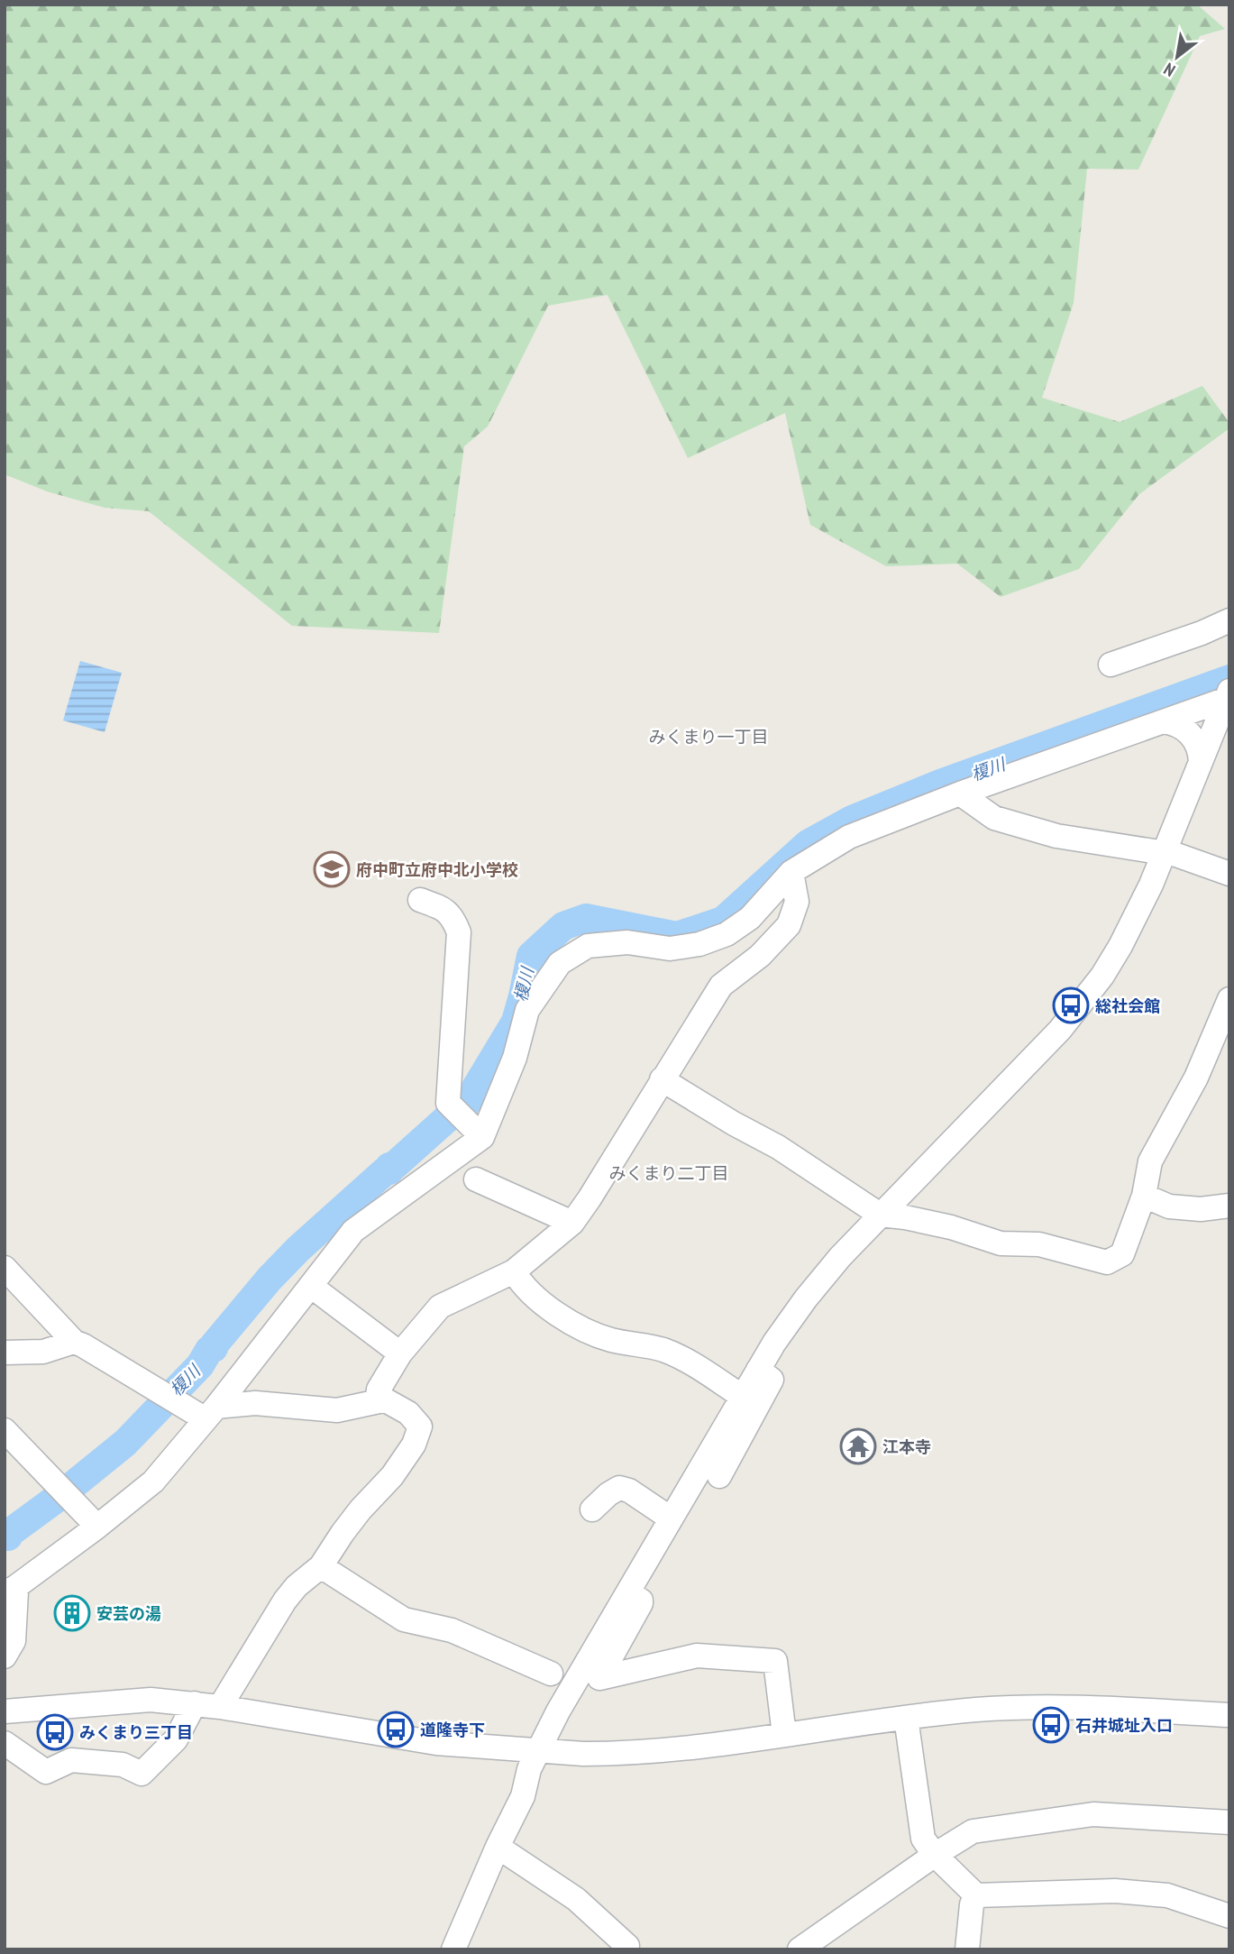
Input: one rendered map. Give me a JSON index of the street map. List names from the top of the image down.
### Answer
{
  "districts": ["みくまり一丁目", "みくまり二丁目"],
  "water": ["榎川"],
  "places": {
    "school or university": ["府中町立府中北小学校"],
    "bus stop": [
      "総社会館",
      "石井城址入口",
      "道隆寺下",
      "みくまり三丁目"
    ],
    "temple": ["江本寺"],
    "building": ["安芸の湯"]
  },
  "north": "bottom left"
}
